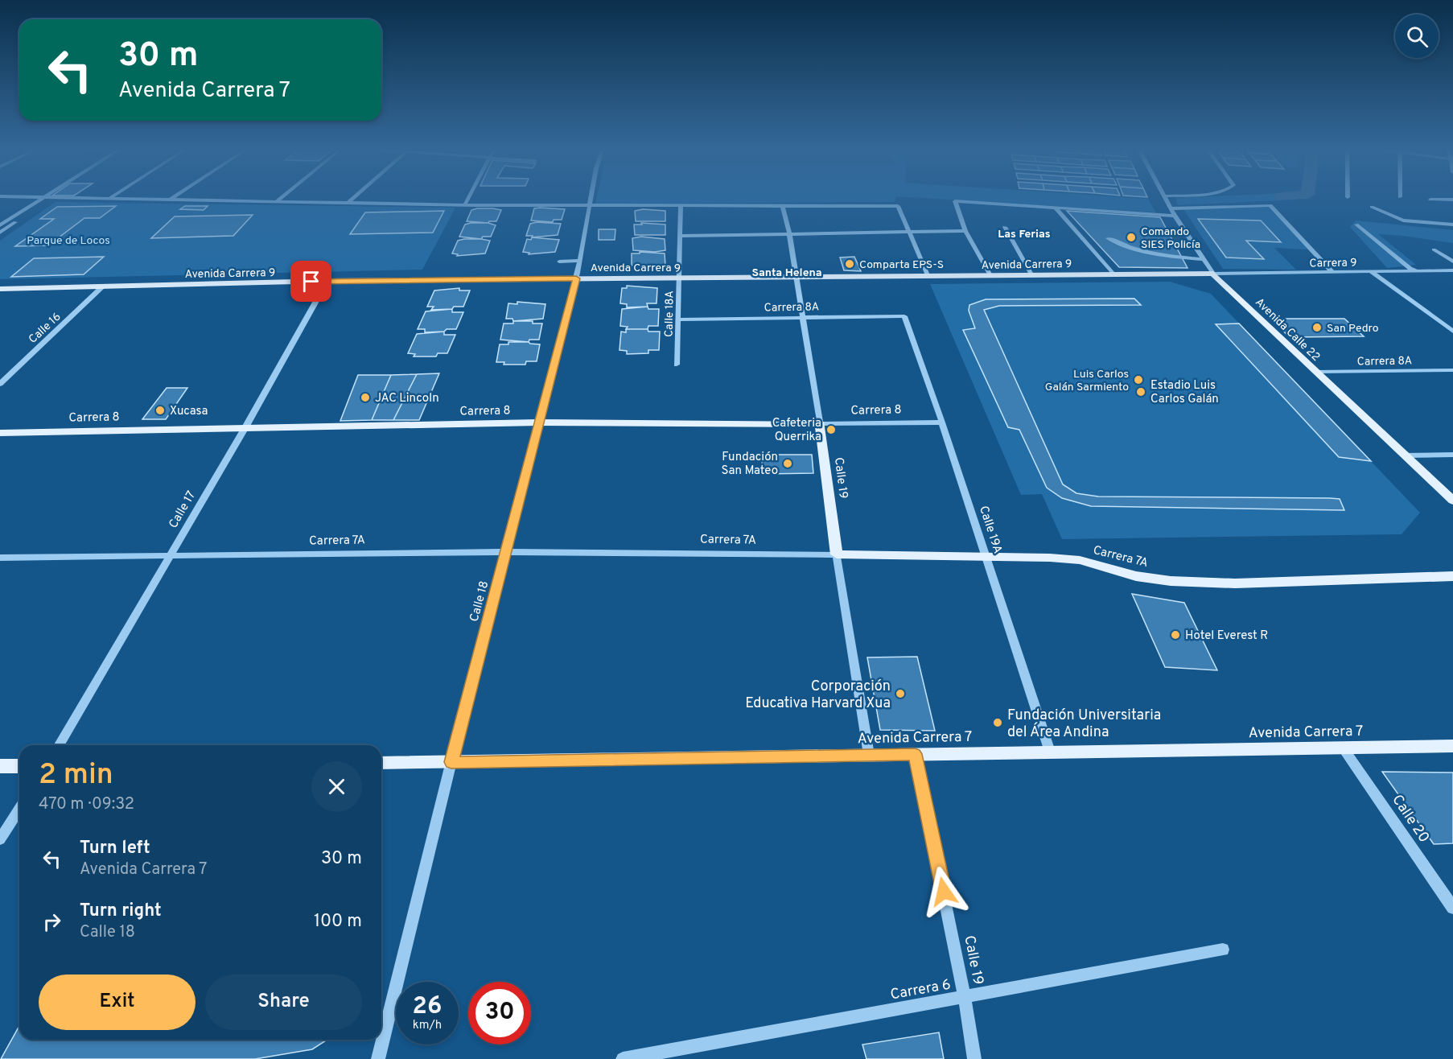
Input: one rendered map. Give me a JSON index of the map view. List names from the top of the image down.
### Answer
{
  "streets": {
    "main road": [
      "Avenida Carrera 9",
      "Avenida Calle 22",
      "Carrera 8",
      "Calle 19",
      "Carrera 7A",
      "Avenida Carrera 7"
    ],
    "street": [
      "Carrera 9",
      "Carrera 8A",
      "Calle 18A",
      "Calle 16",
      "Calle 17",
      "Calle 19A",
      "Calle 18",
      "Calle 20",
      "Carrera 6"
    ]
  },
  "crossings": [
    ["Carrera 9", "Avenida Carrera 9"],
    ["Carrera 9", "Avenida Calle 22"],
    ["Avenida Carrera 9", "Calle 18A"],
    ["Avenida Carrera 9", "Calle 16"],
    ["Avenida Carrera 9", "Avenida Calle 22"],
    ["Avenida Carrera 9", "Calle 19"],
    ["Avenida Carrera 9", "Calle 17"],
    ["Avenida Carrera 9", "Calle 18"],
    ["Carrera 8A", "Calle 18A"],
    ["Carrera 8A", "Avenida Calle 22"],
    ["Carrera 8A", "Calle 19"],
    ["Carrera 8A", "Calle 19A"],
    ["Carrera 8", "Calle 19"],
    ["Carrera 8", "Calle 17"],
    ["Carrera 8", "Calle 19A"],
    ["Carrera 8", "Calle 18"],
    ["Calle 19", "Carrera 7A"],
    ["Calle 19", "Avenida Carrera 7"],
    ["Calle 19", "Carrera 6"],
    ["Calle 17", "Carrera 7A"],
    ["Calle 19A", "Carrera 7A"],
    ["Calle 19A", "Avenida Carrera 7"],
    ["Carrera 7A", "Calle 18"],
    ["Calle 18", "Avenida Carrera 7"],
    ["Avenida Carrera 7", "Calle 20"]
  ],
  "districts": ["Las Ferias", "Santa Helena"],
  "parks": ["Parque de Locos"],
  "places": [
    "Comando SIES Policía",
    "Comparta EPS-S",
    "San Pedro",
    "Luis Carlos Galán Sarmiento",
    "Estadio Luis Carlos Galán",
    "JAC Lincoln",
    "Xucasa",
    "Cafeteria Querrika",
    "Fundación San Mateo",
    "Hotel Everest R",
    "Corporación Educativa Harvard Xua",
    "Fundación Universitaria del Área Andina"
  ],
  "page": {
    "turn": ["30 m", "Avenida Carrera 7"],
    "heading": ["2 min", "470 m · 09:32"],
    "list": [
      {
        "name": "Turn left",
        "note": "Avenida Carrera 7",
        "value": "30 m"
      },
      {
        "name": "Turn right",
        "note": "Calle 18",
        "value": "100 m"
      }
    ],
    "buttons": ["Exit", "Share"],
    "speed": "26 km/h",
    "limit": "30"
  }
}
